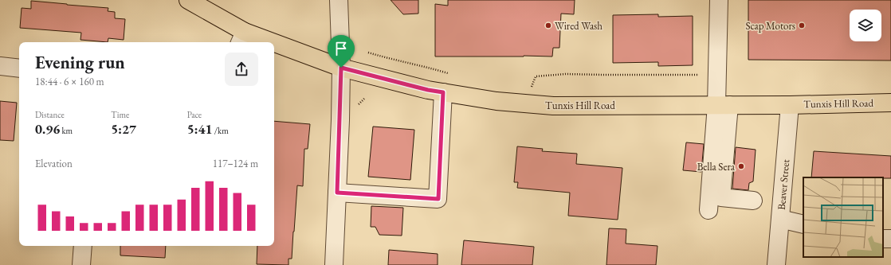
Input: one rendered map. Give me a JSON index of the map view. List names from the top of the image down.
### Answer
{
  "streets": {
    "main road": ["Tunxis Hill Road"],
    "street": ["Beaver Street"]
  },
  "crossings": [
    ["Tunxis Hill Road", "Beaver Street"]
  ],
  "places": ["Wired Wash", "Scap Motors", "Bella Sera"],
  "page": {
    "heading": ["Evening run", "18:44 · 6 × 160 m"],
    "stats": [
      ["Distance", "0.96 km"],
      ["Time", "5:27"],
      ["Pace", "5:41 /km"]
    ],
    "chart": ["Elevation", "117–124 m"]
  }
}
